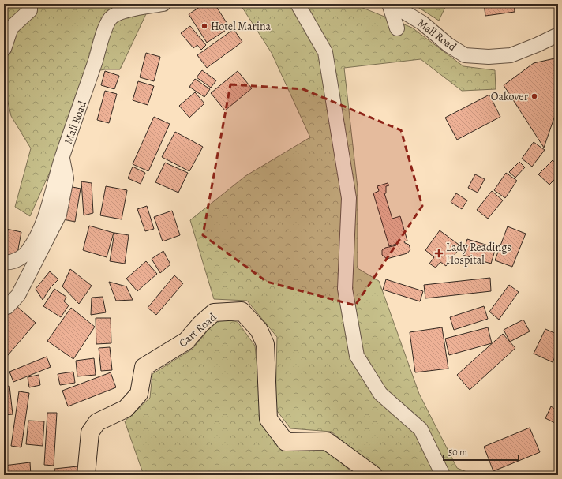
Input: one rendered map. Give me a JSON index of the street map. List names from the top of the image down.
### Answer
{
  "streets": {
    "main road": ["Cart Road"],
    "street": ["Mall Road"]
  },
  "places": {
    "other": ["Hotel Marina", "Oakover"],
    "health": ["Lady Readings Hospital"]
  },
  "scale_bar": "50 m"
}
